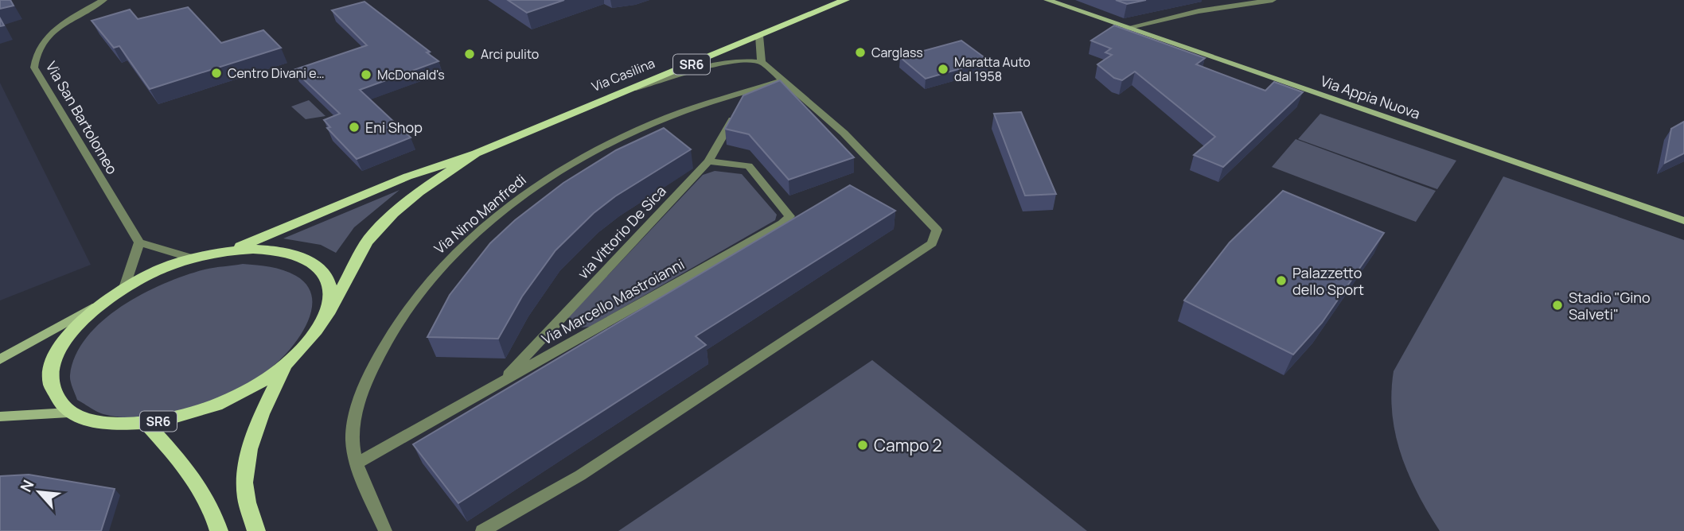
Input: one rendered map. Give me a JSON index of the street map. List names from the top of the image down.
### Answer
{
  "streets": {
    "main road": ["SR6", "Via Casilina"],
    "street": [
      "Via Appia Nuova",
      "Via San Bartolomeo",
      "Via Nino Manfredi",
      "via Vittorio De Sica",
      "Via Marcello Mastroianni"
    ]
  },
  "crossings": [
    ["Via Nino Manfredi", "via Vittorio De Sica"],
    ["Via Nino Manfredi", "Via Marcello Mastroianni"],
    ["via Vittorio De Sica", "Via Marcello Mastroianni"]
  ],
  "places": [
    "Carglass",
    "Arci pulito",
    "Maratta Auto dal 1958",
    "Centro Divani e…",
    "McDonald's",
    "Eni Shop",
    "Palazzetto dello Sport",
    "Stadio \"Gino Salveti\"",
    "Campo 2"
  ],
  "north": "top left"
}
